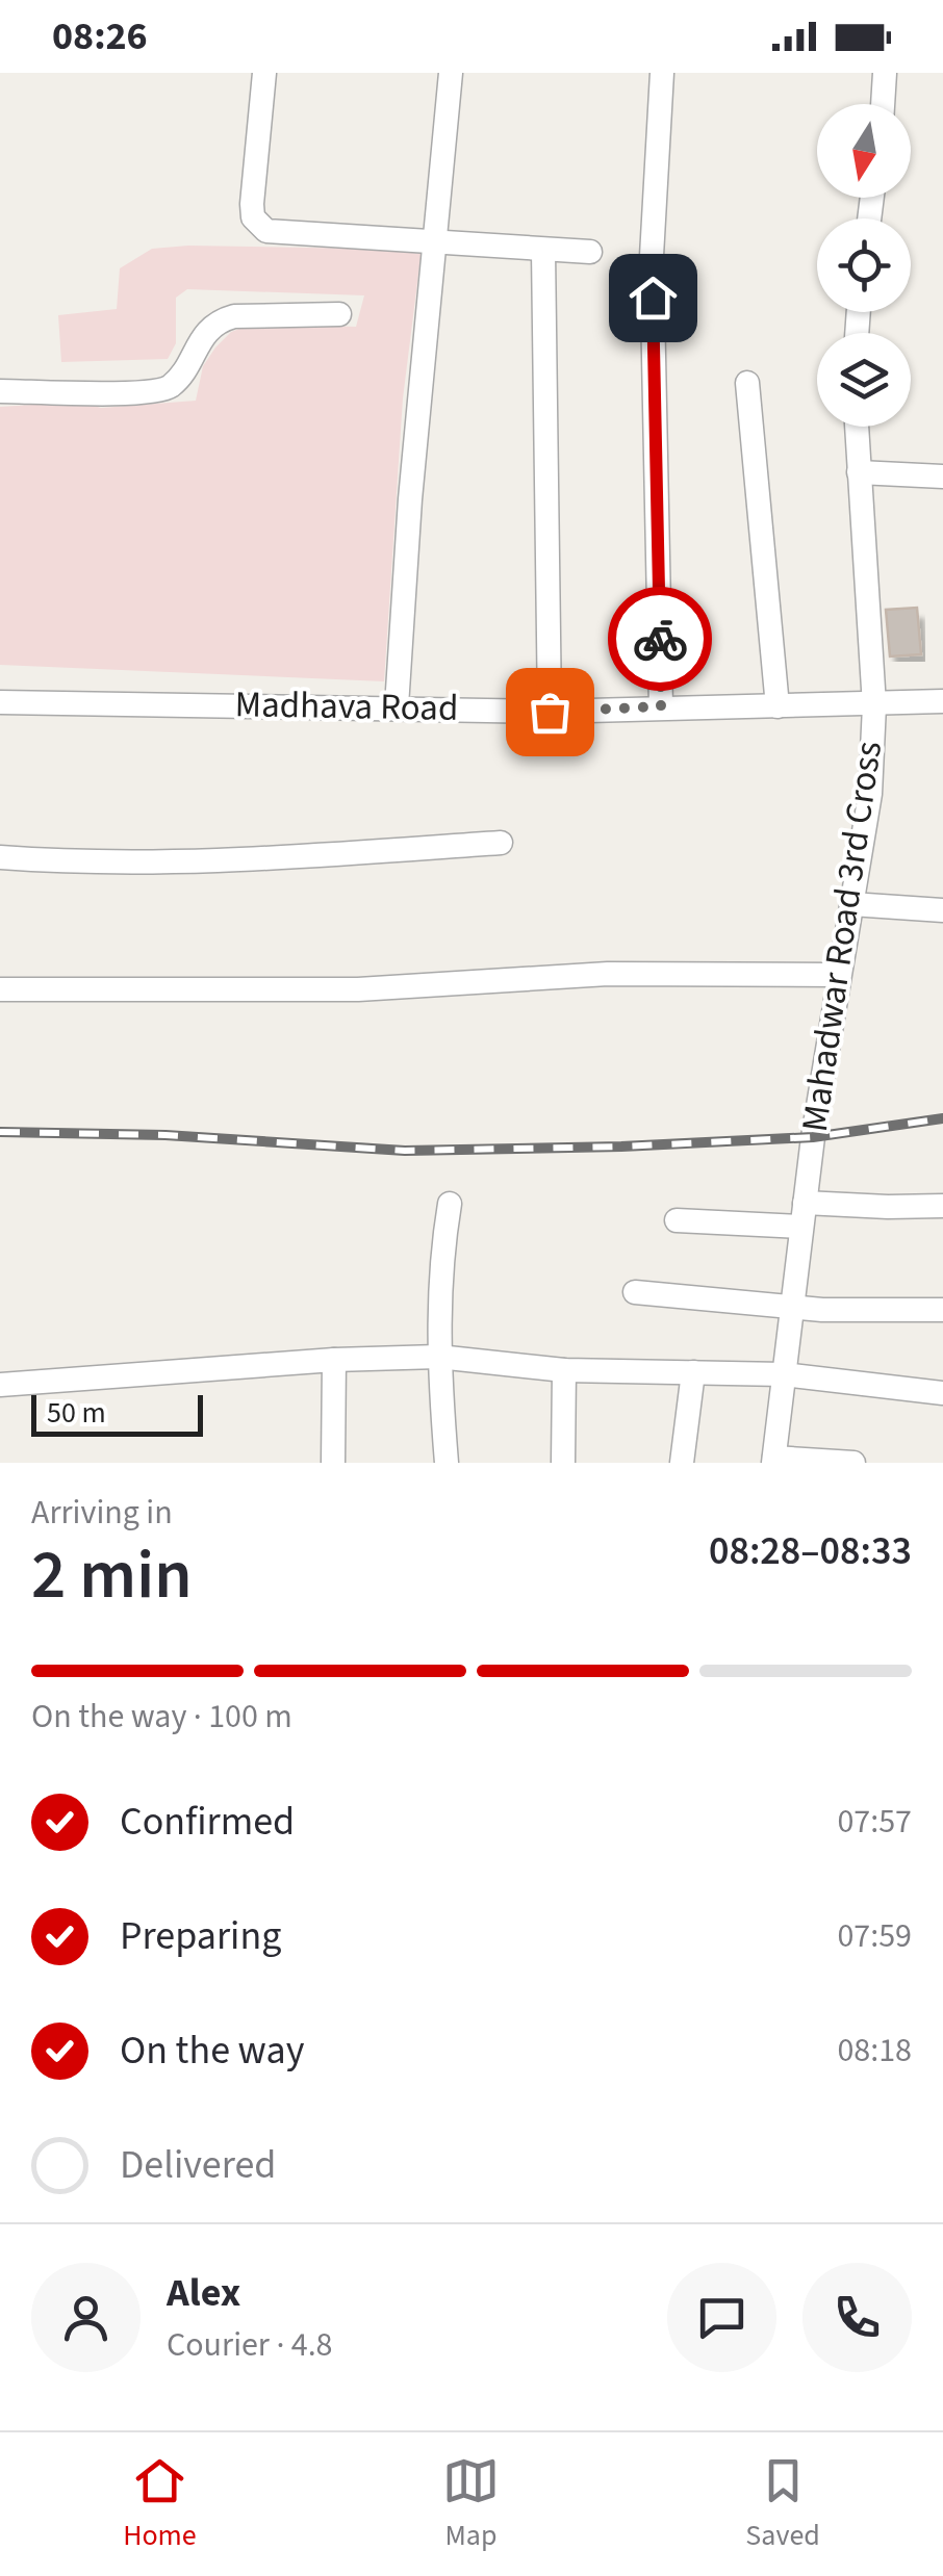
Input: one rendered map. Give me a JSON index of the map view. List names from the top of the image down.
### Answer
{
  "streets": {
    "street": ["Madhava Road", "Mahadwar Road 3rd Cross"]
  },
  "crossings": [
    ["Madhava Road", "Mahadwar Road 3rd Cross"]
  ],
  "scale_bar": "50 m",
  "north": "bottom",
  "page": {
    "status": "08:26",
    "scale": "50 m",
    "heading": ["2 min", "Arriving in", "08:28–08:33"],
    "panel": ["Alex", "Courier · 4.8"],
    "bar": "On the way · 100 m",
    "list": [
      ["Confirmed", "07:57"],
      ["Preparing", "07:59"],
      ["On the way", "08:18"],
      "Delivered"
    ],
    "tabs": ["Home", "Map", "Saved"]
  }
}
